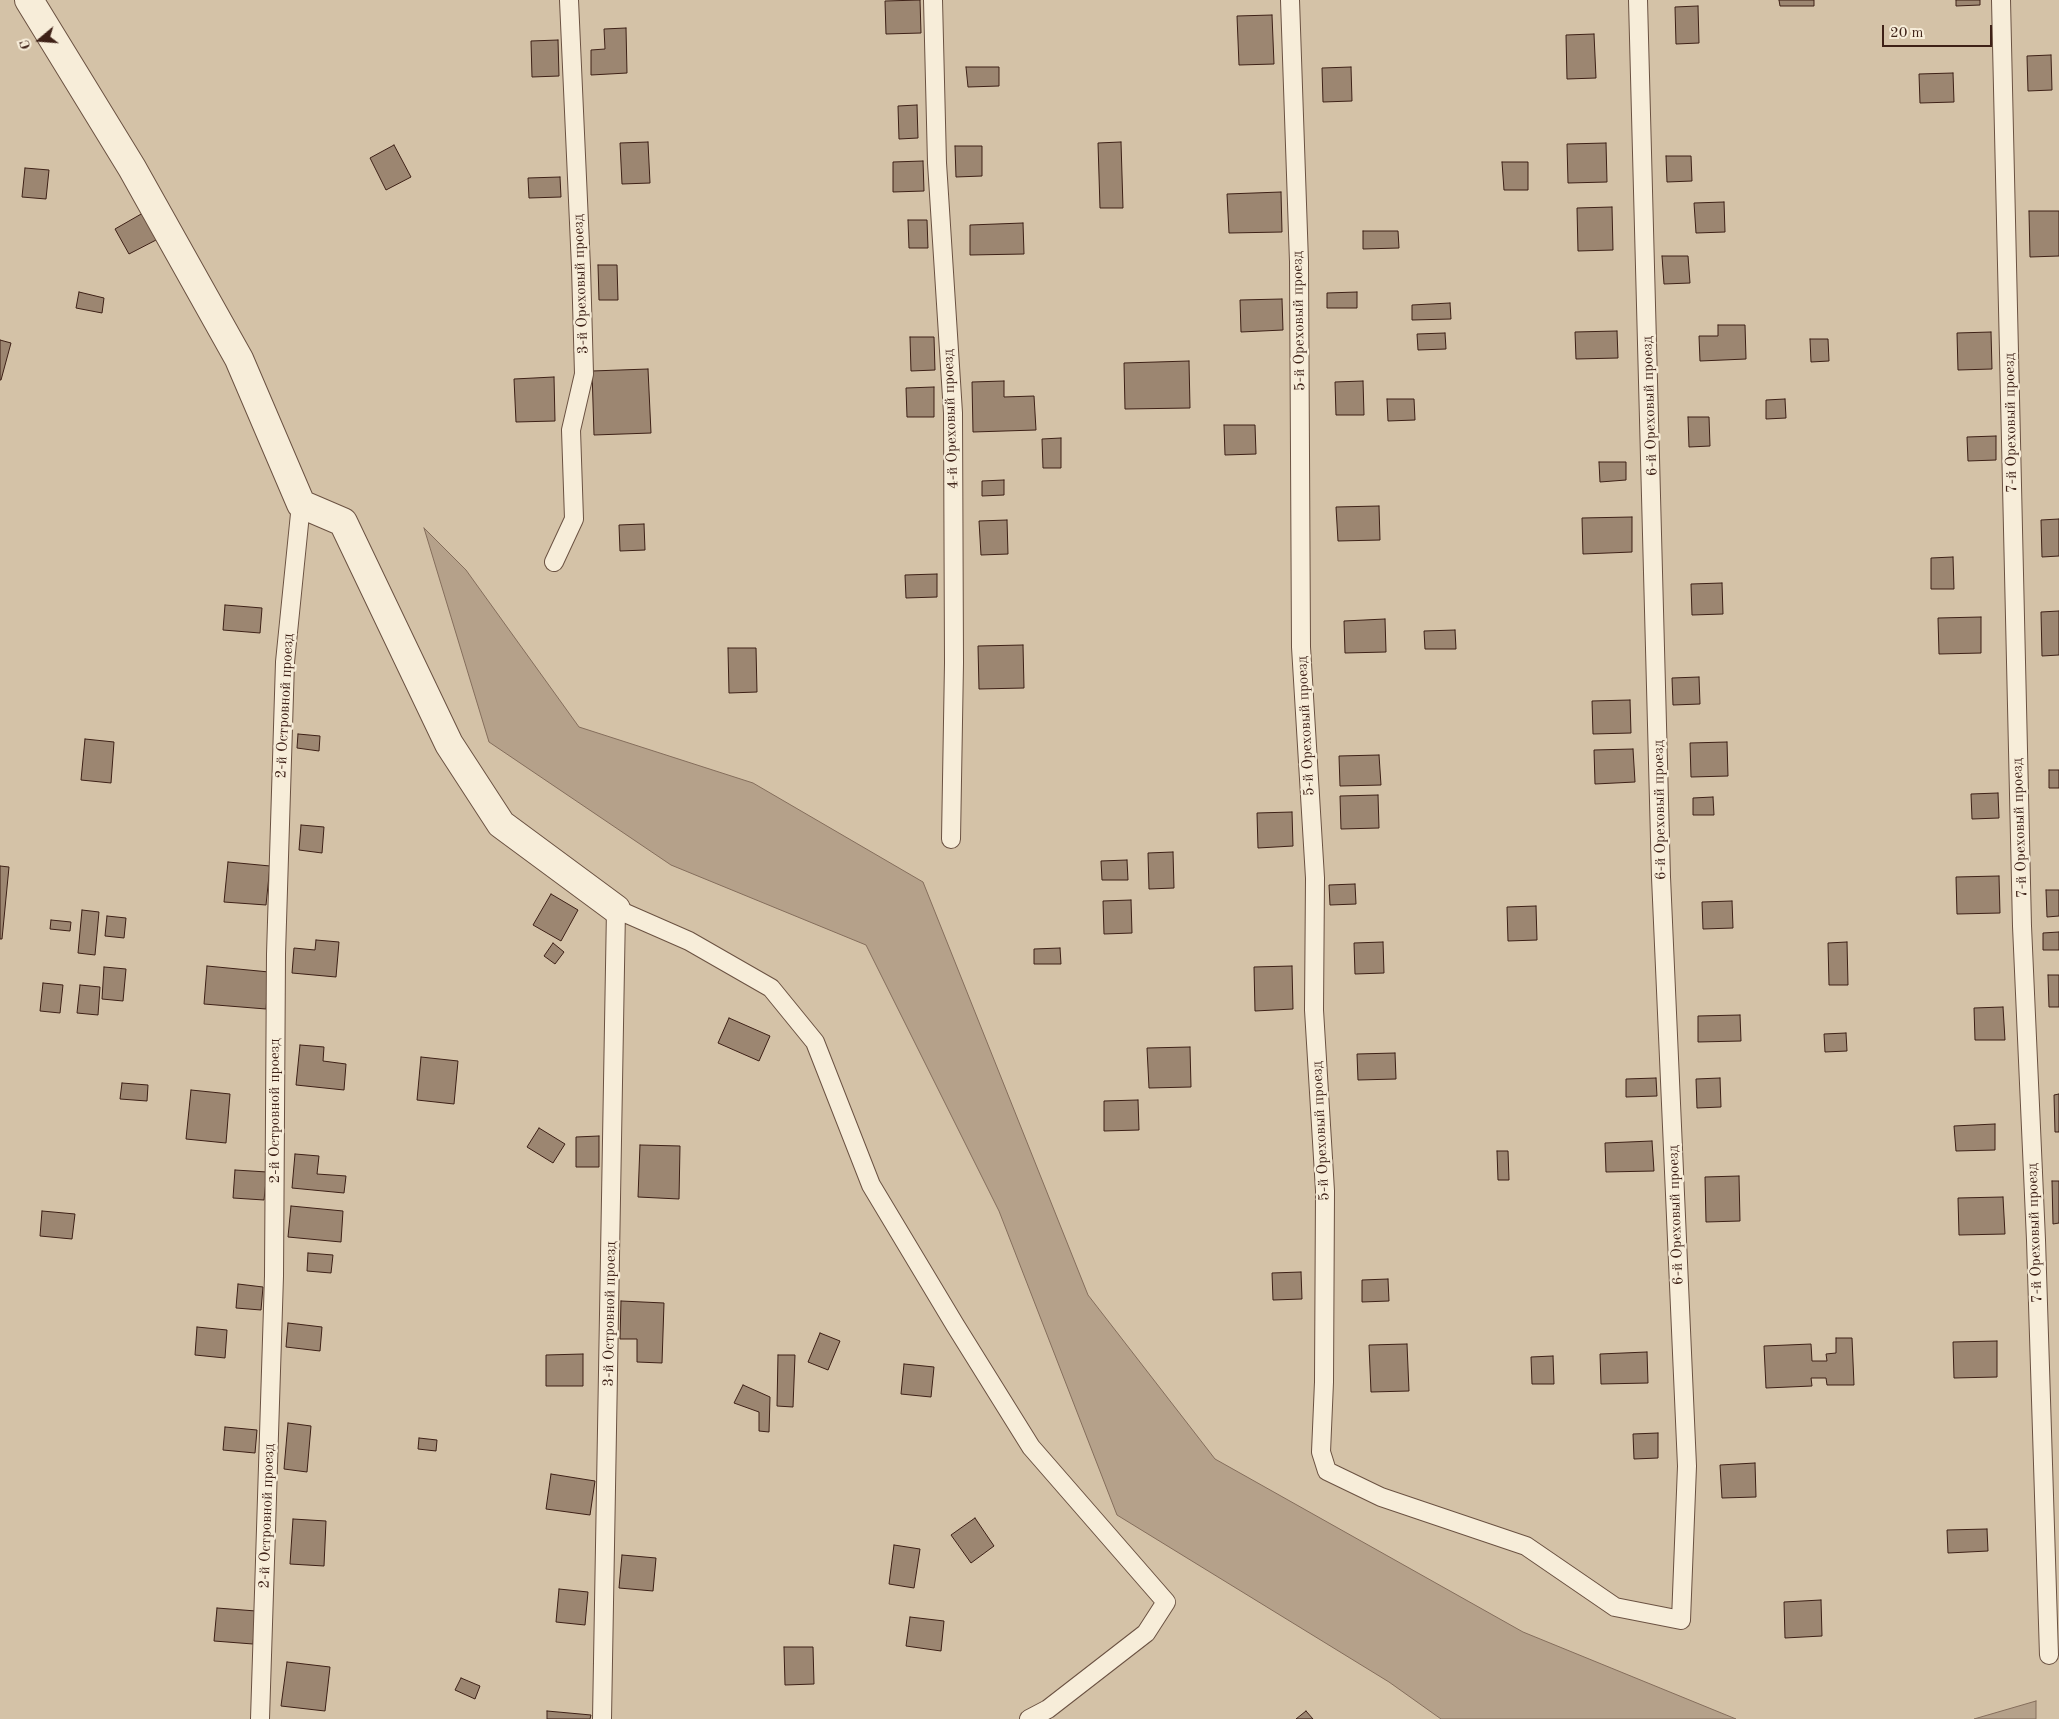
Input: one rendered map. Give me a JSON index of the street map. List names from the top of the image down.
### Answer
{
  "streets": {
    "lane": [
      "3-й Ореховый проезд",
      "5-й Ореховый проезд",
      "6-й Ореховый проезд",
      "4-й Ореховый проезд",
      "7-й Ореховый проезд",
      "2-й Островной проезд",
      "3-й Островной проезд"
    ]
  },
  "crossings": [
    ["5-й Ореховый проезд", "6-й Ореховый проезд"]
  ],
  "scale_bar": "20 m",
  "north": "left"
}
